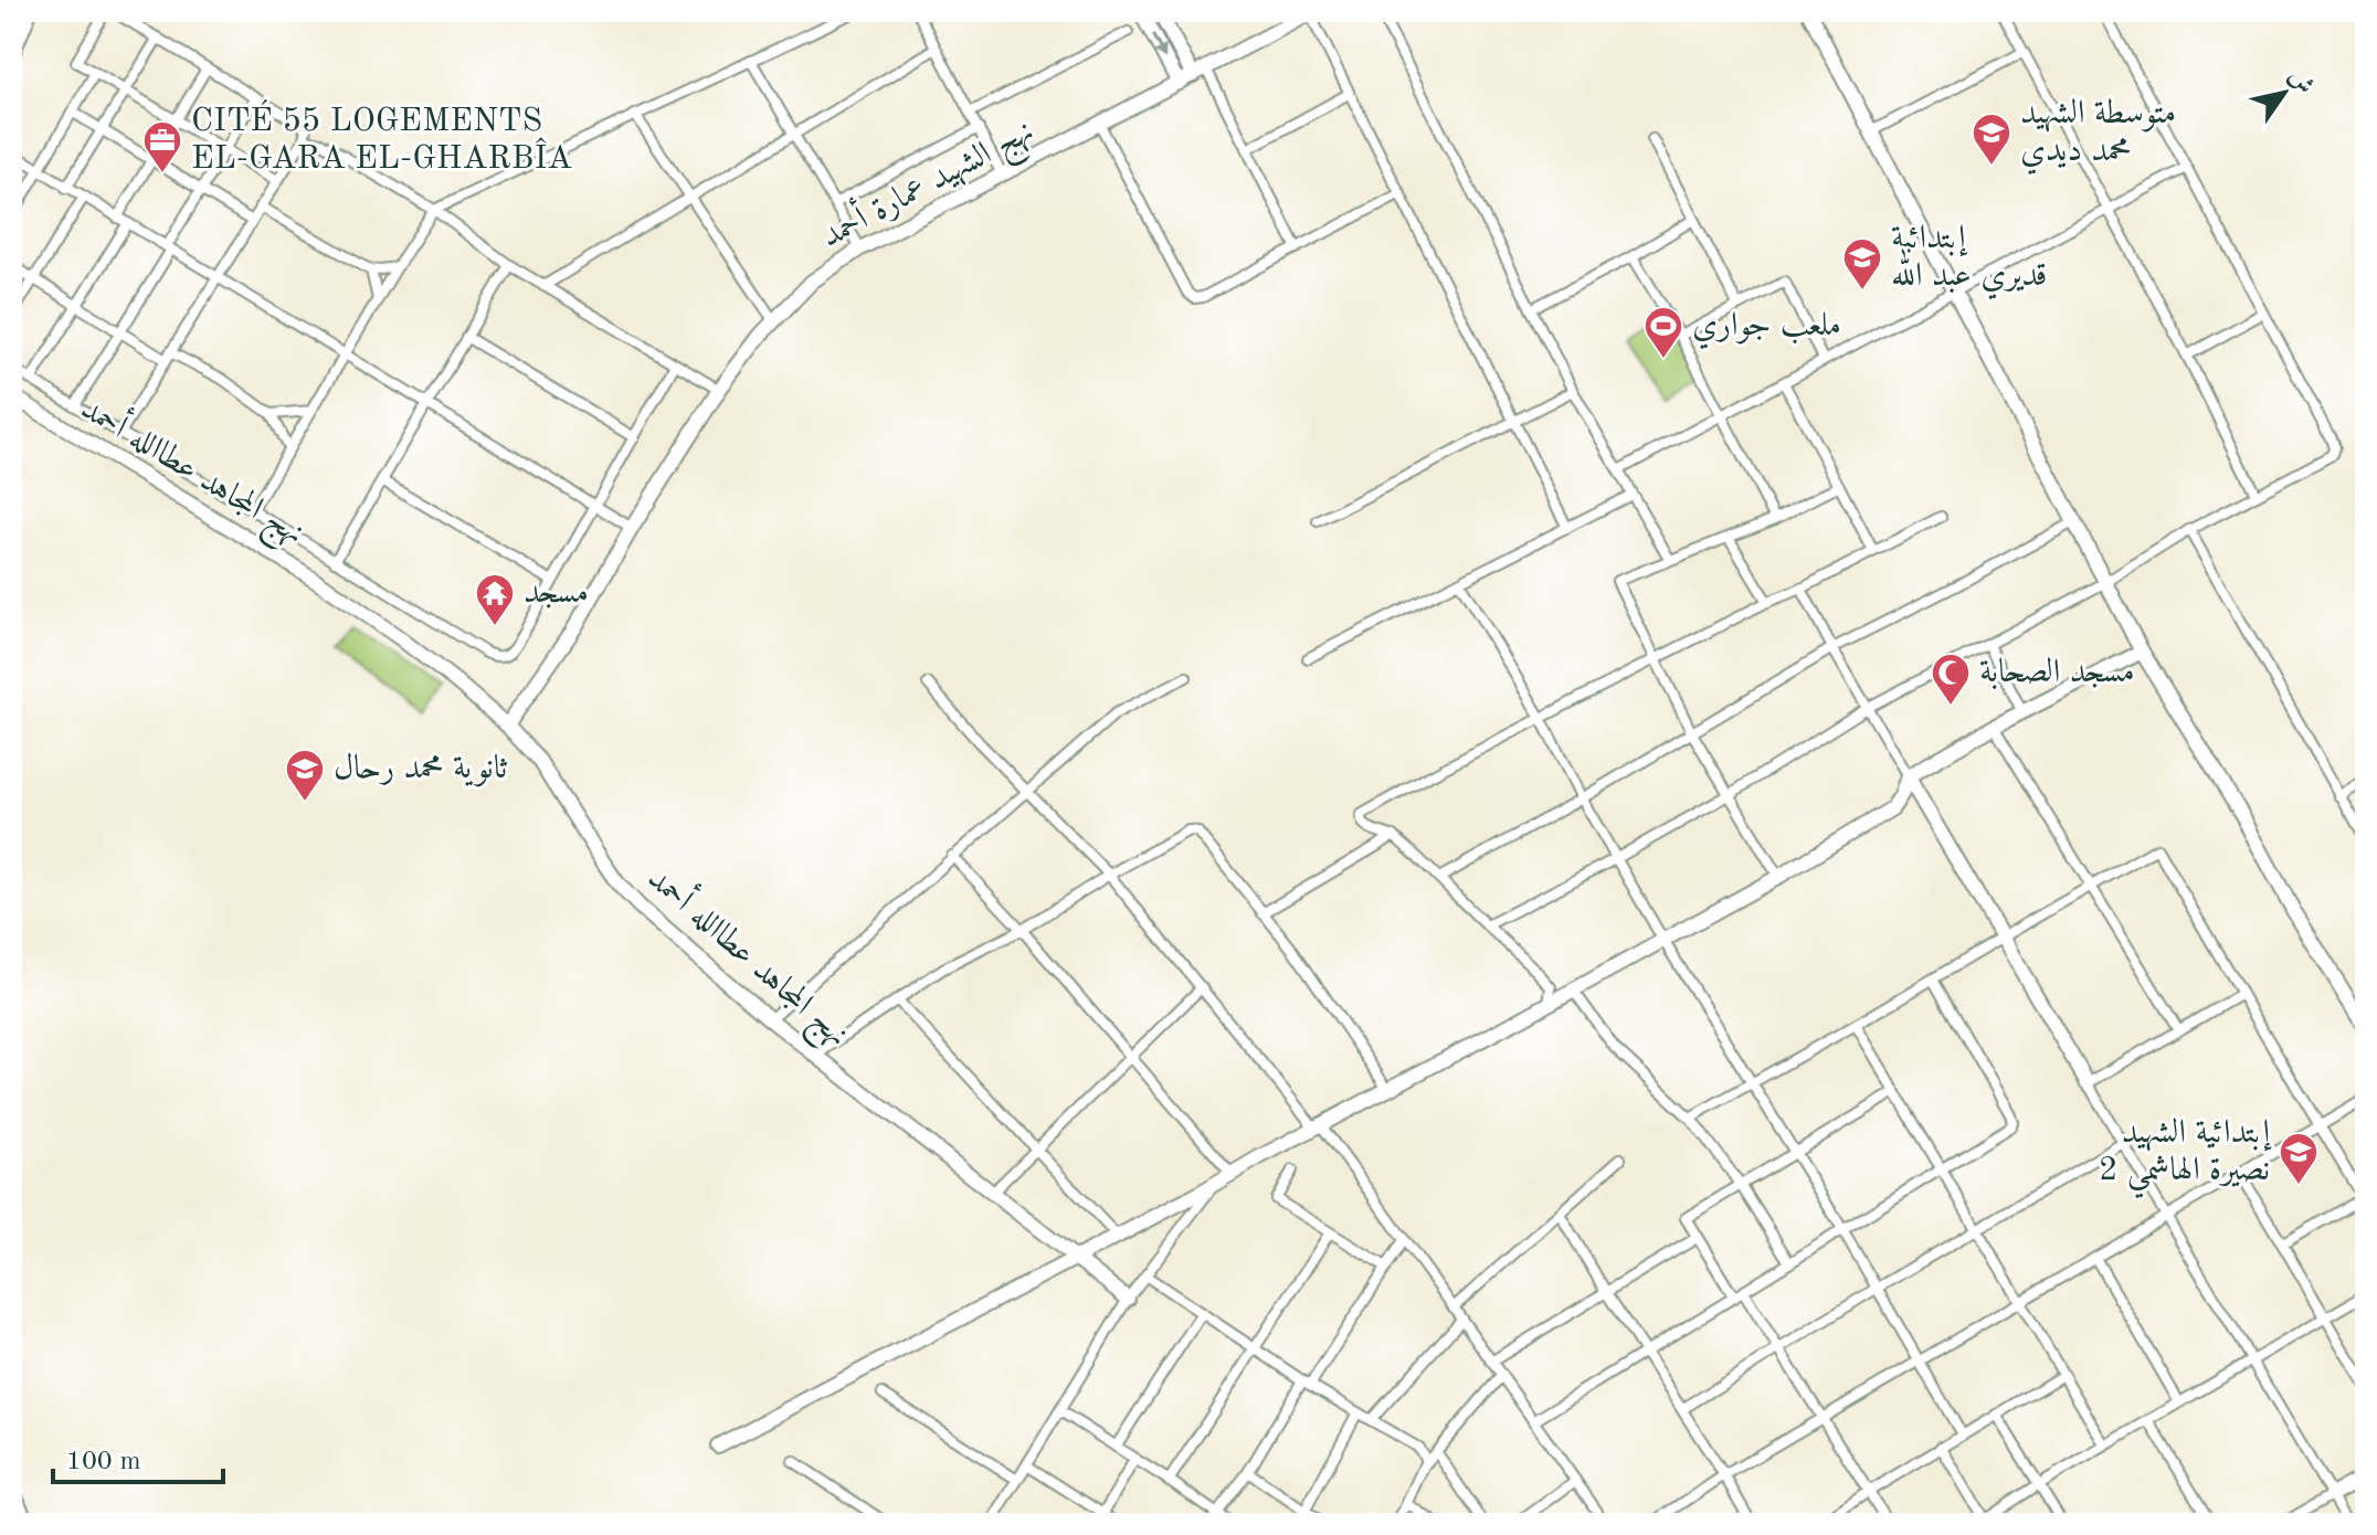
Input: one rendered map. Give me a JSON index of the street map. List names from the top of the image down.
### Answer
{
  "streets": {
    "street": ["نهج الشهيد عمارة أحمد", "نهج المجاهد عطاالله أحمد"]
  },
  "crossings": [
    ["نهج الشهيد عمارة أحمد", "نهج المجاهد عطاالله أحمد"]
  ],
  "places": {
    "school or university": [
      "متوسطة الشهيد محمد ديدي",
      "إبتدائية قديري عبد الله",
      "ثانوية محمد رحال",
      "إبتدائية الشهيد نصيرة الهاشمي 2"
    ],
    "office": ["CITÉ 55 LOGEMENTS EL-GARA EL-GHARBÎA"],
    "sports": ["ملعب جواري"],
    "temple": ["مسجد"],
    "mosque": ["مسجد الصحابة"]
  },
  "scale_bar": "100 m",
  "north": "top right"
}
